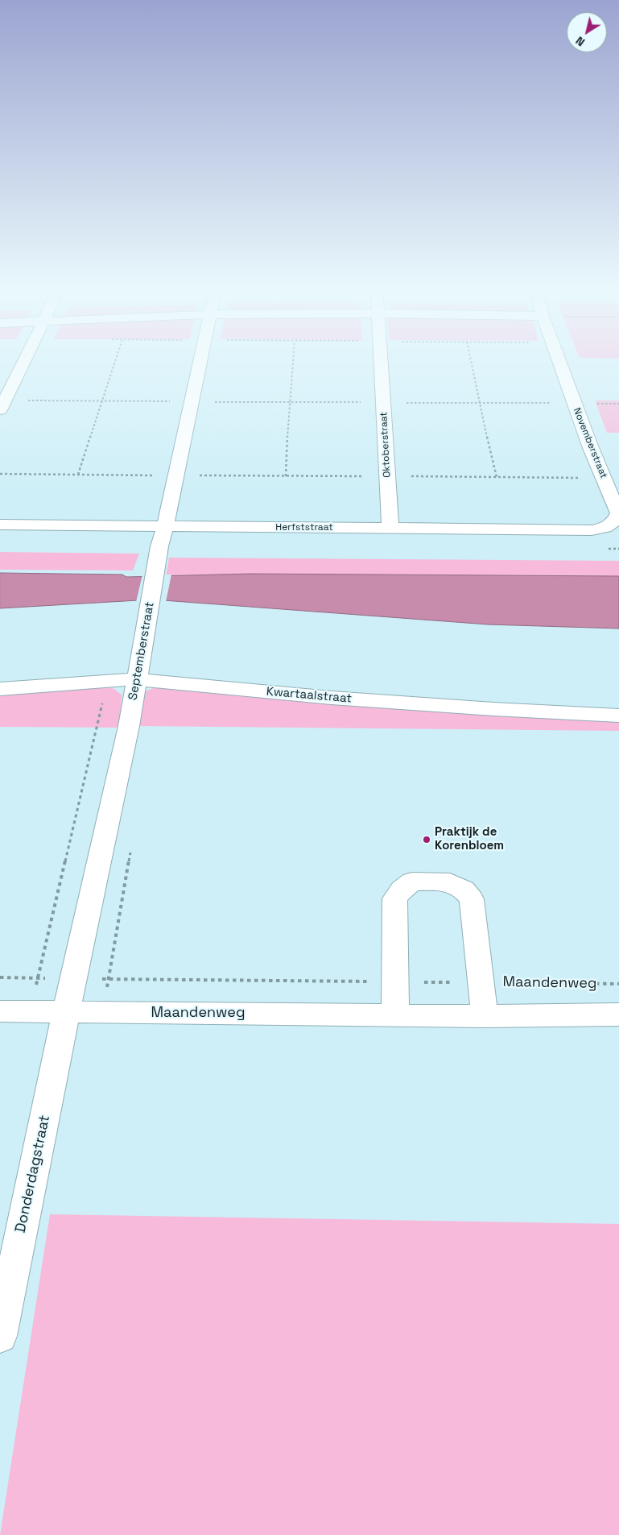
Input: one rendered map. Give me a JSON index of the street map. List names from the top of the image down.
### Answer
{
  "streets": {
    "street": [
      "Novemberstraat",
      "Oktoberstraat",
      "Herfststraat",
      "Septemberstraat",
      "Kwartaalstraat",
      "Maandenweg",
      "Donderdagstraat"
    ]
  },
  "crossings": [
    ["Novemberstraat", "Herfststraat"],
    ["Oktoberstraat", "Herfststraat"],
    ["Herfststraat", "Septemberstraat"],
    ["Septemberstraat", "Kwartaalstraat"],
    ["Septemberstraat", "Maandenweg"],
    ["Septemberstraat", "Donderdagstraat"],
    ["Maandenweg", "Donderdagstraat"]
  ],
  "places": ["Praktijk de Korenbloem"],
  "north": "bottom left"
}
